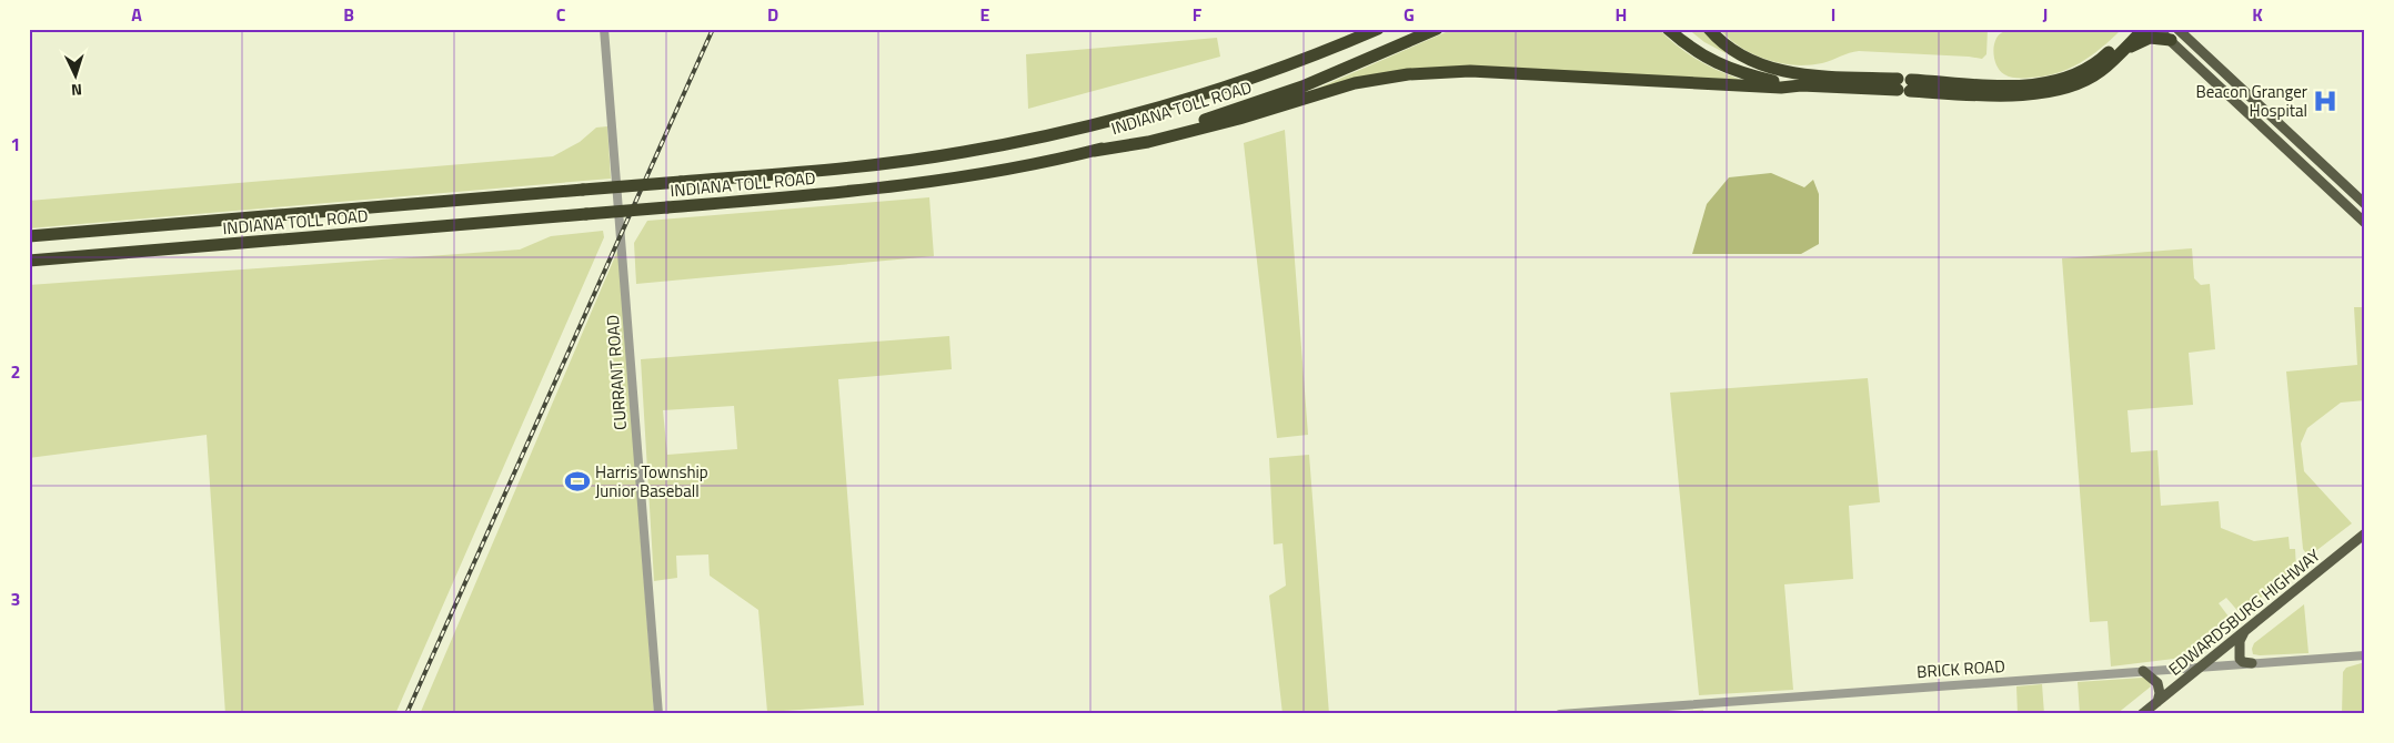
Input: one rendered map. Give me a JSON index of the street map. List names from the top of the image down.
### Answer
{
  "streets": {
    "highway": ["INDIANA TOLL ROAD"],
    "main road": ["EDWARDSBURG HIGHWAY"],
    "street": ["CURRANT ROAD", "BRICK ROAD"]
  },
  "crossings": [
    ["EDWARDSBURG HIGHWAY", "BRICK ROAD"]
  ],
  "places": {
    "hospital": ["Beacon Granger Hospital"],
    "sports": ["Harris Township Junior Baseball"]
  },
  "north": "bottom",
  "grid": {
    "columns": [
      "A",
      "B",
      "C",
      "D",
      "E",
      "F",
      "G",
      "H",
      "I",
      "J",
      "K"
    ],
    "rows": ["1", "2", "3"]
  }
}
